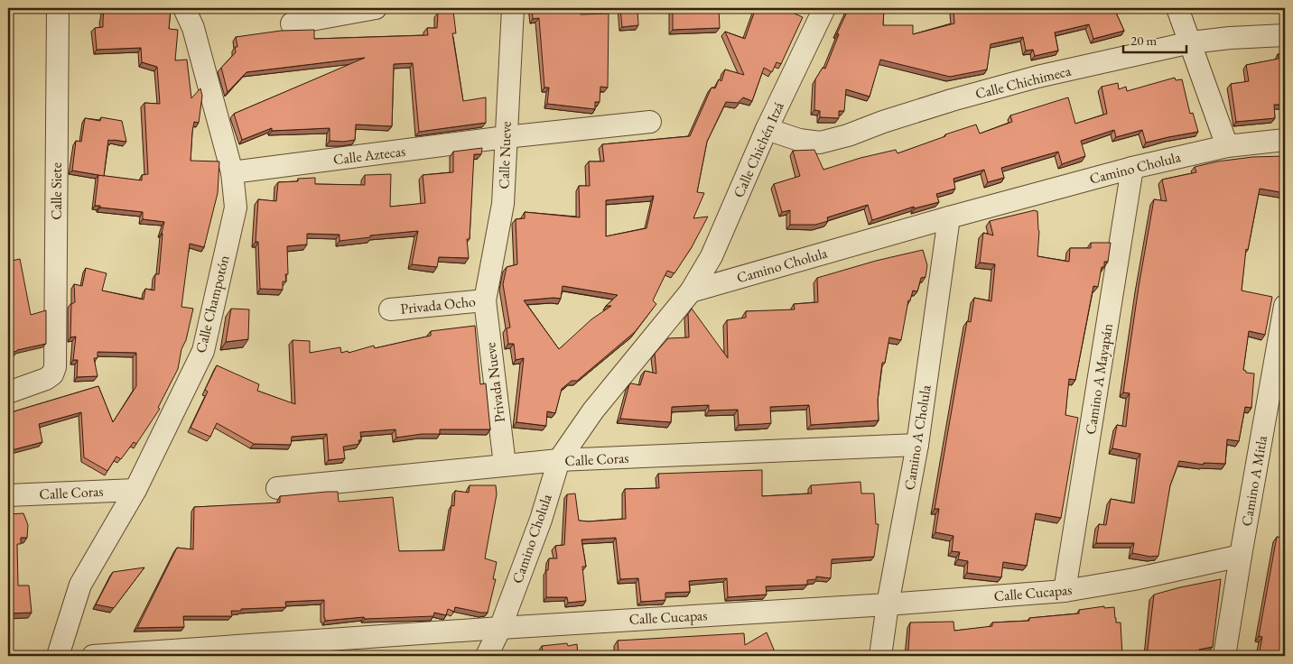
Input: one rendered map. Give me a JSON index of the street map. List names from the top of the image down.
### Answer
{
  "streets": {
    "street": [
      "Calle Chichimeca",
      "Calle Chichén Itzá",
      "Calle Aztecas",
      "Calle Nueve",
      "Camino Cholula",
      "Calle Siete",
      "Calle Champotón",
      "Privada Ocho",
      "Camino A Mayapán",
      "Privada Nueve",
      "Camino A Cholula",
      "Calle Coras",
      "Camino A Mitla",
      "Calle Cucapas"
    ]
  },
  "crossings": [
    ["Calle Chichimeca", "Calle Chichén Itzá"],
    ["Calle Chichén Itzá", "Camino Cholula"],
    ["Calle Aztecas", "Calle Nueve"],
    ["Calle Aztecas", "Calle Champotón"],
    ["Calle Nueve", "Privada Ocho"],
    ["Calle Nueve", "Privada Nueve"],
    ["Camino Cholula", "Camino A Mayapán"],
    ["Camino Cholula", "Camino A Cholula"],
    ["Camino Cholula", "Calle Coras"],
    ["Camino Cholula", "Calle Cucapas"],
    ["Calle Champotón", "Calle Coras"],
    ["Privada Ocho", "Privada Nueve"],
    ["Camino A Mayapán", "Calle Cucapas"],
    ["Privada Nueve", "Calle Coras"],
    ["Camino A Cholula", "Calle Coras"],
    ["Camino A Cholula", "Calle Cucapas"],
    ["Camino A Mitla", "Calle Cucapas"]
  ],
  "scale_bar": "20 m"
}
